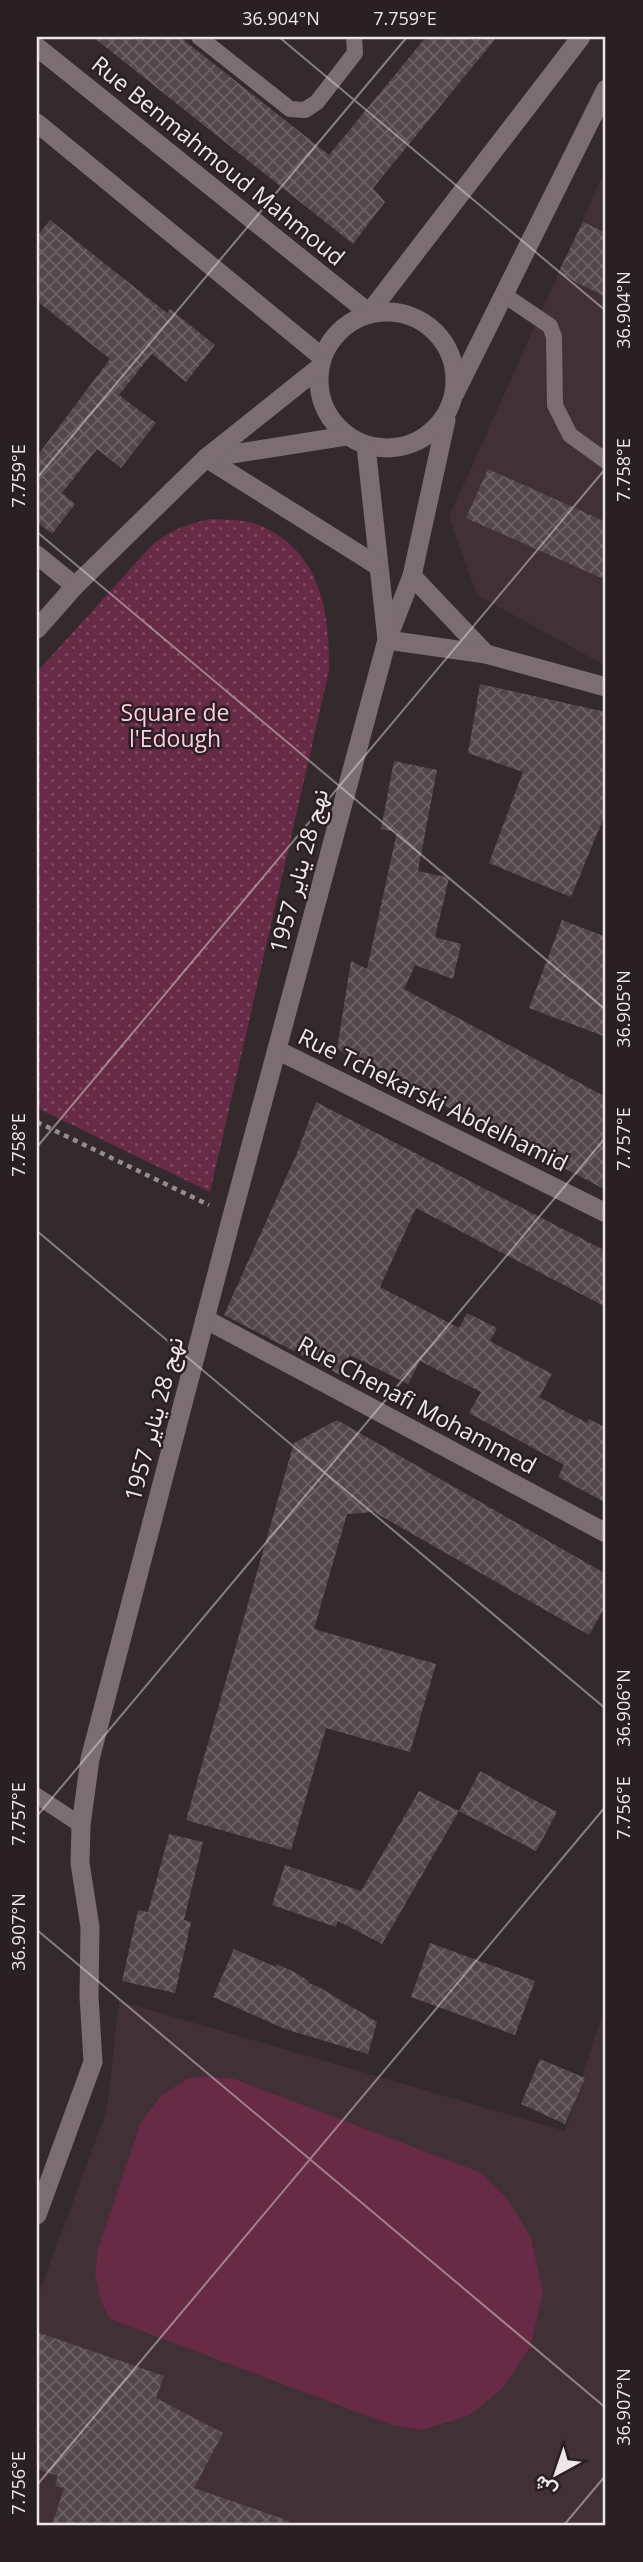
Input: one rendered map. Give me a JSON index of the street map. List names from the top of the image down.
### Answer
{
  "streets": {
    "street": [
      "Rue Benmahmoud Mahmoud",
      "نهج 28 يناير 1957",
      "Rue Tchekarski Abdelhamid",
      "Rue Chenafi Mohammed"
    ]
  },
  "crossings": [
    ["Rue Benmahmoud Mahmoud", "نهج 28 يناير 1957"],
    ["نهج 28 يناير 1957", "Rue Tchekarski Abdelhamid"],
    ["نهج 28 يناير 1957", "Rue Chenafi Mohammed"]
  ],
  "parks": ["Square de l'Edough"],
  "north": "bottom left",
  "coordinates": [
    "36.904°N",
    "7.759°E",
    "7.758°E",
    "36.905°N",
    "7.757°E",
    "36.906°N",
    "7.756°E",
    "36.907°N"
  ]
}
